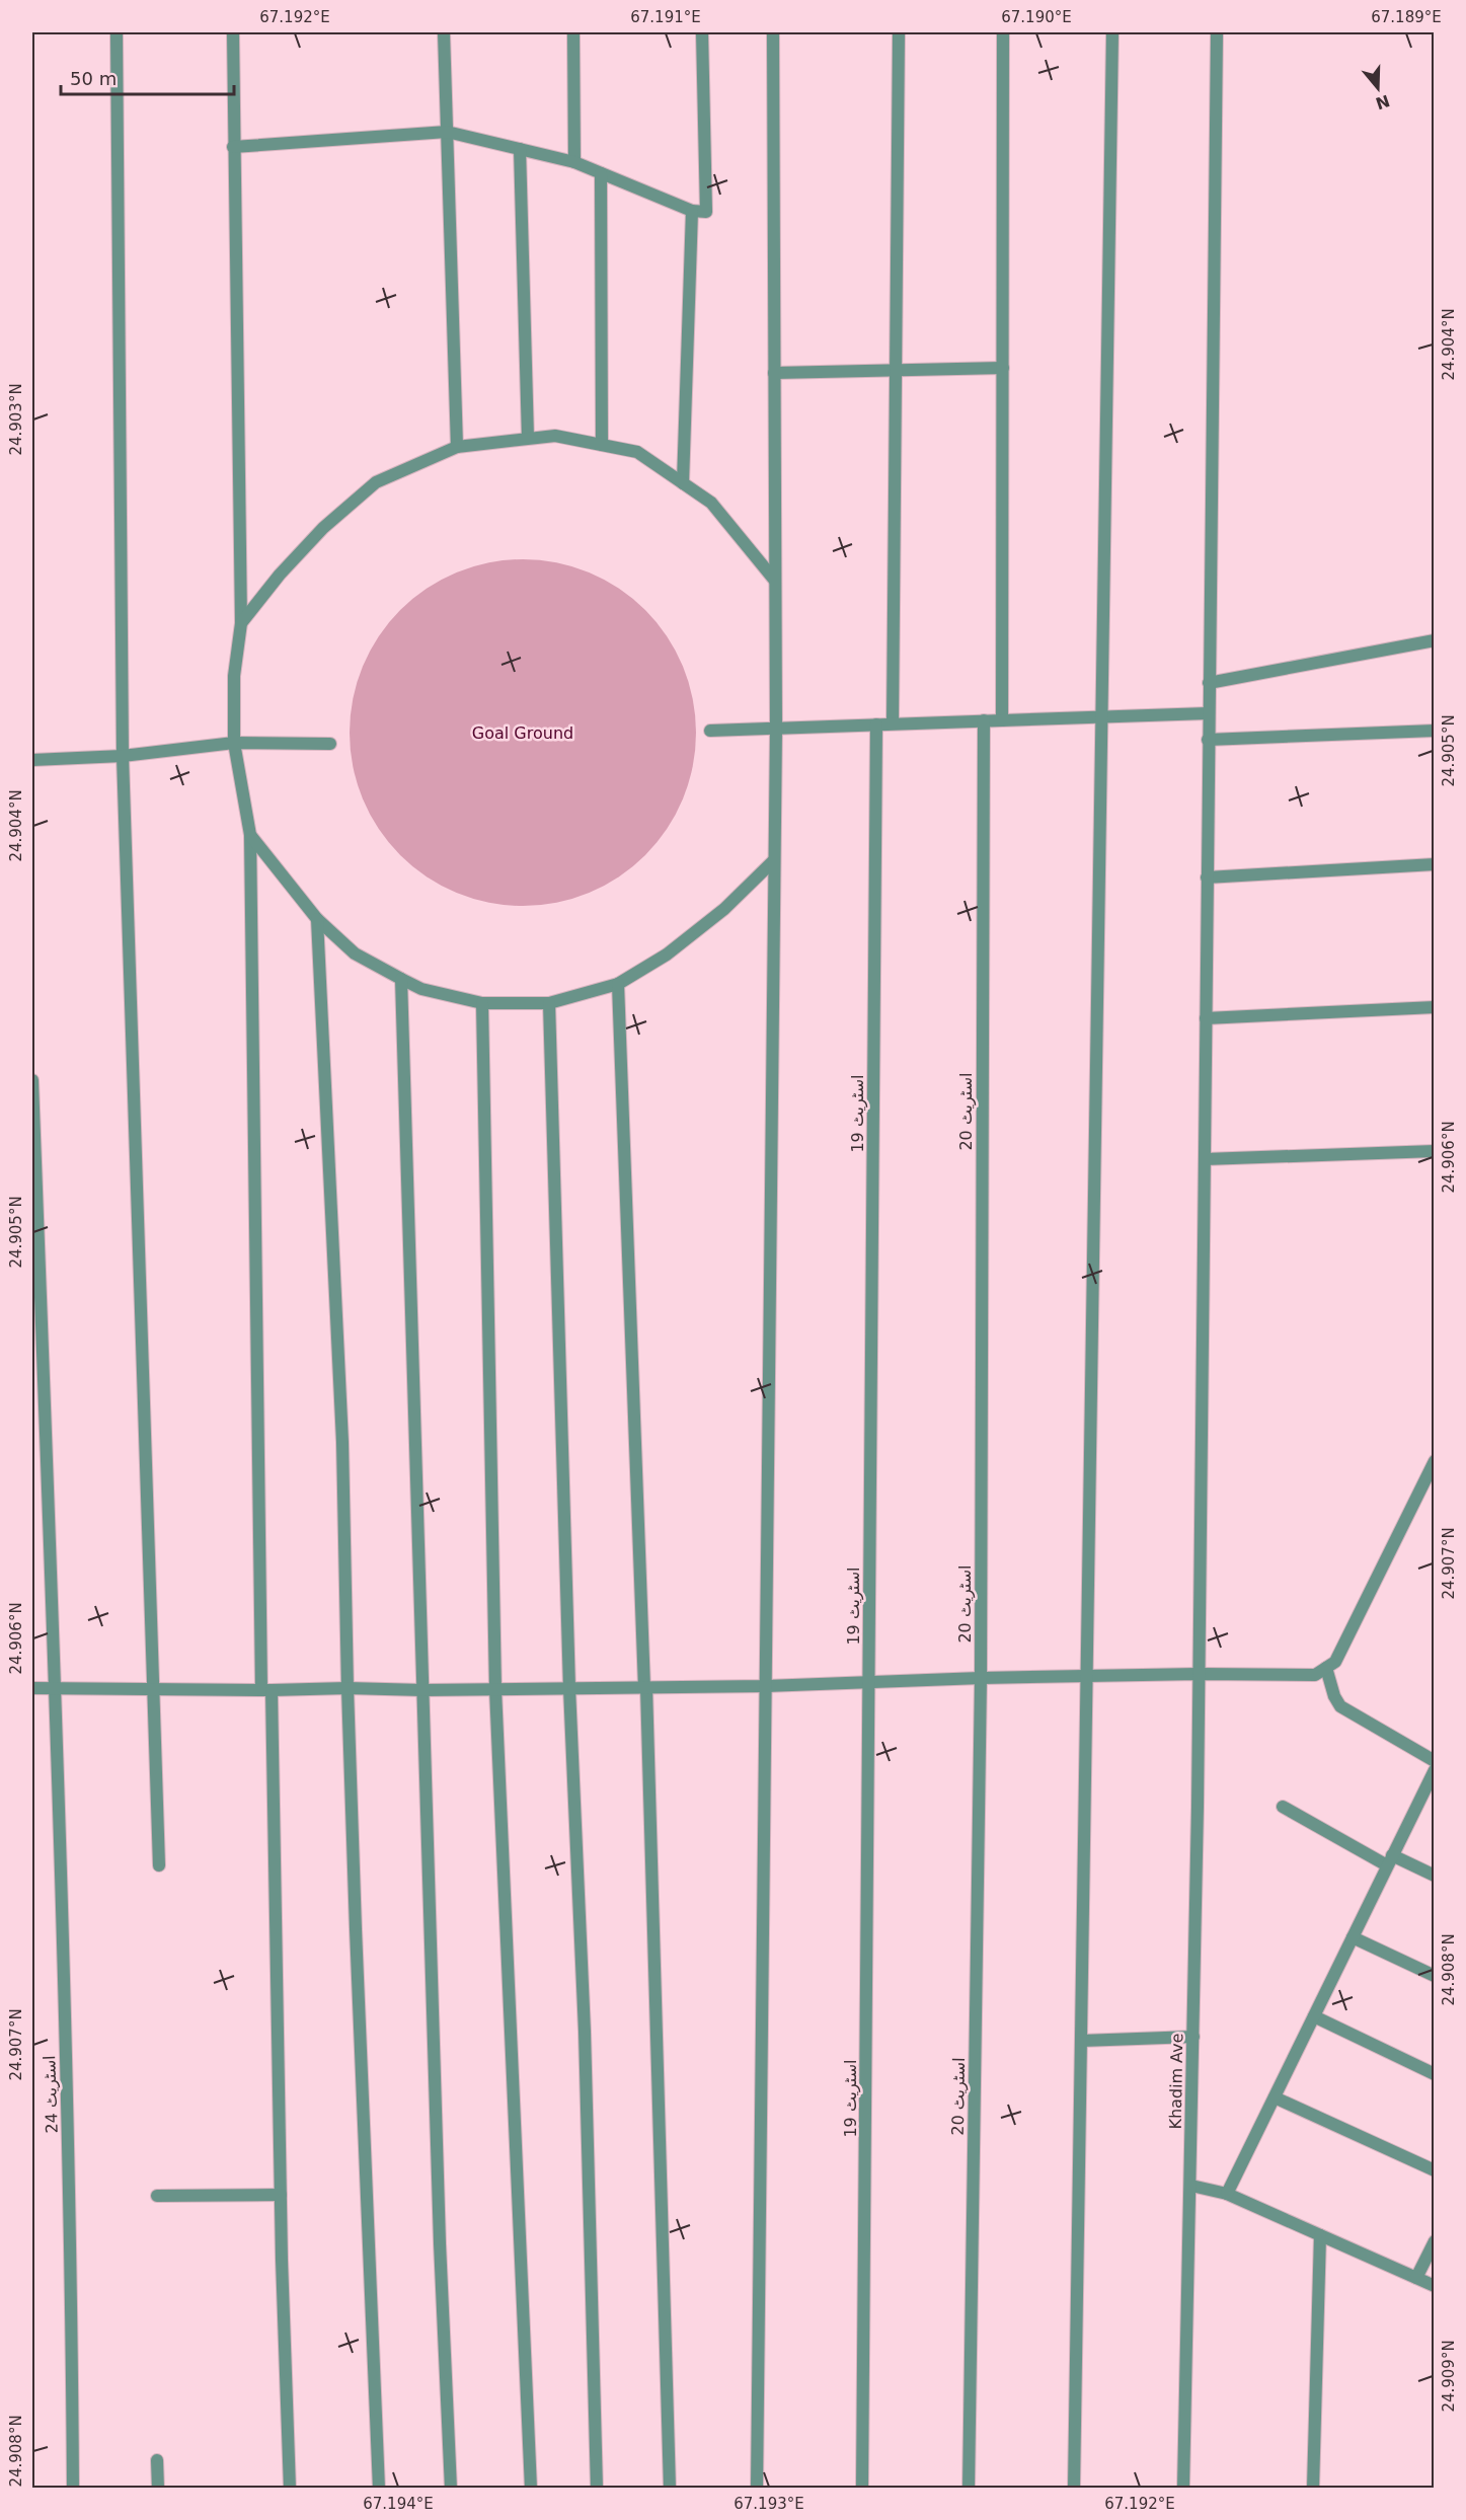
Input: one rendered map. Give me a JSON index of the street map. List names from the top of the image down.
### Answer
{
  "streets": {
    "street": [
      "اسٹریٹ 20",
      "اسٹریٹ 19",
      "Khadim Ave",
      "اسٹریٹ 24"
    ]
  },
  "parks": ["Goal Ground"],
  "scale_bar": "50 m",
  "north": "bottom",
  "coordinates": [
    "67.192°E",
    "67.191°E",
    "67.190°E",
    "67.189°E",
    "24.904°N",
    "24.903°N",
    "24.905°N",
    "24.906°N",
    "24.907°N",
    "24.908°N",
    "24.909°N",
    "67.194°E",
    "67.193°E"
  ]
}
